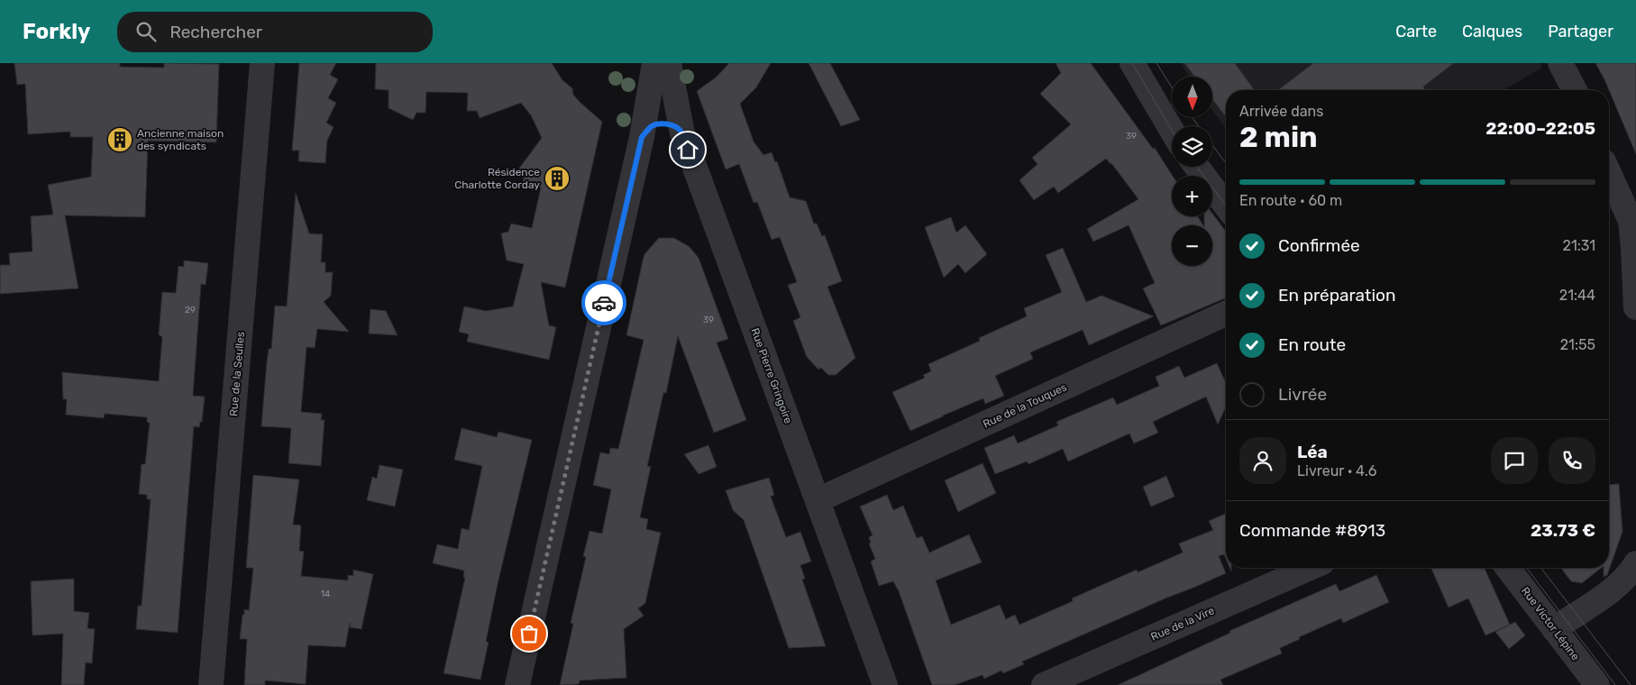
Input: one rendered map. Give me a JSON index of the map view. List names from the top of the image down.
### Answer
{
  "streets": {
    "street": [
      "Rue de la Seulles",
      "Rue Pierre Gringoire",
      "Rue de la Touques",
      "Rue de la Vire",
      "Rue Victor Lépine"
    ]
  },
  "crossings": [
    ["Rue Pierre Gringoire", "Rue de la Touques"]
  ],
  "places": {
    "building": ["Ancienne maison des syndicats", "Résidence Charlotte Corday"]
  },
  "house_numbers": [
    "39",
    "29",
    "39",
    "14"
  ],
  "north": "bottom",
  "page": {
    "header": "Forkly",
    "search": "Rechercher",
    "nav": ["Carte", "Calques", "Partager"],
    "map_buttons": ["+", "−"],
    "heading": ["2 min", "Arrivée dans", "22:00–22:05"],
    "panel": [
      "Léa",
      "Livreur · 4.6",
      "Commande #8913",
      "23.73 €"
    ],
    "bar": "En route · 60 m",
    "list": [
      ["Confirmée", "21:31"],
      ["En préparation", "21:44"],
      ["En route", "21:55"],
      "Livrée"
    ]
  }
}
